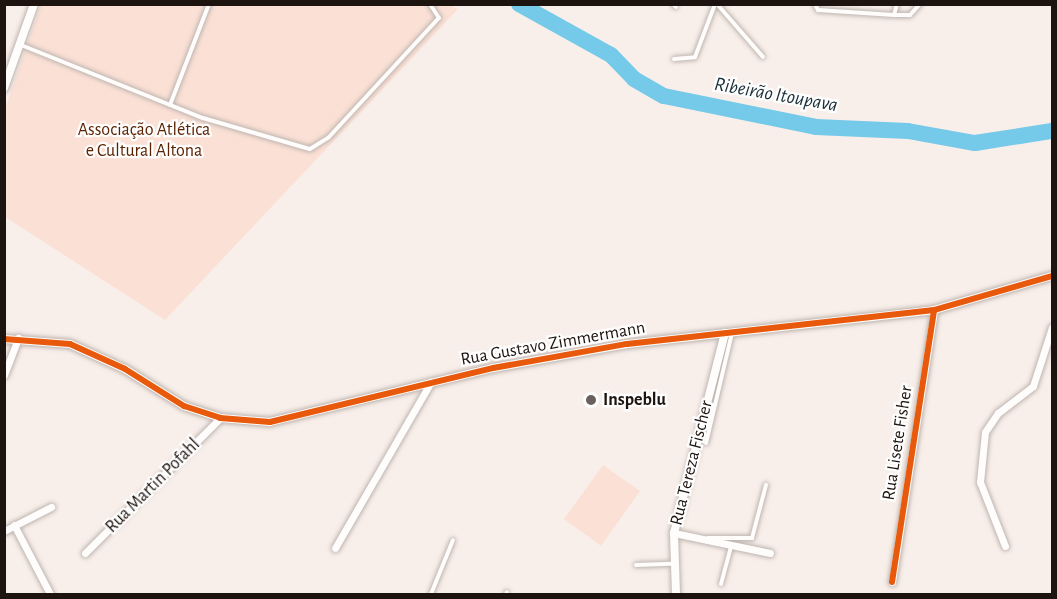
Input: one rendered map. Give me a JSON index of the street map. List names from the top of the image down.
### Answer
{
  "streets": {
    "street": [
      "Rua Gustavo Zimmermann",
      "Rua Lisete Fisher",
      "Rua Tereza Fischer",
      "Rua Martin Pofahl"
    ]
  },
  "crossings": [
    ["Rua Gustavo Zimmermann", "Rua Lisete Fisher"],
    ["Rua Gustavo Zimmermann", "Rua Tereza Fischer"],
    ["Rua Gustavo Zimmermann", "Rua Martin Pofahl"]
  ],
  "water": ["Ribeirão Itoupava"],
  "parks": ["Associação Atlética e Cultural Altona"],
  "places": ["Inspeblu"]
}
